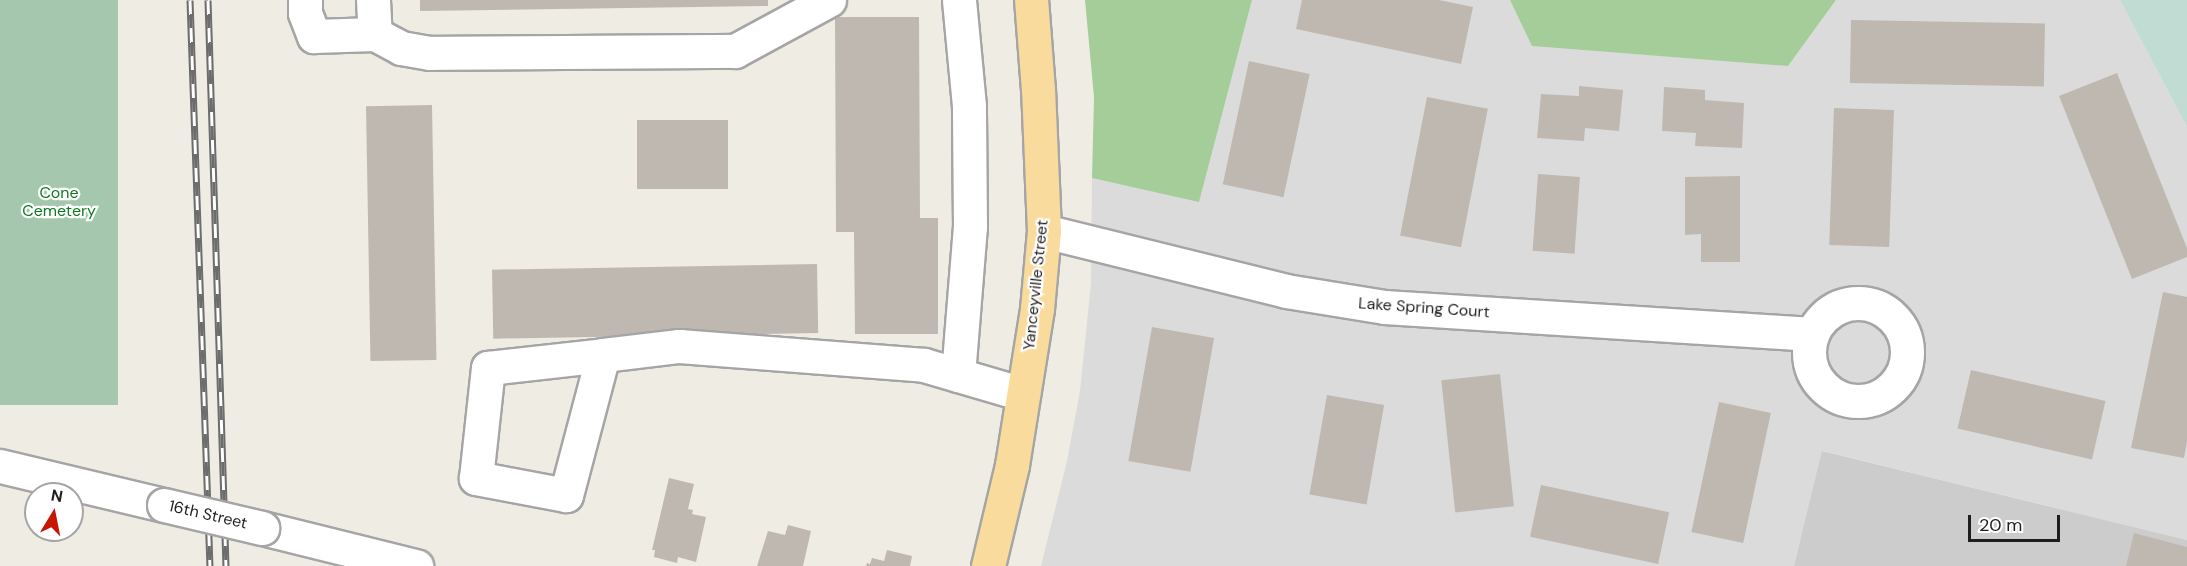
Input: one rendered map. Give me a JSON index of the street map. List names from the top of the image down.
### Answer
{
  "streets": {
    "main road": ["Yanceyville Street"],
    "street": ["Lake Spring Court", "16th Street"]
  },
  "crossings": [
    ["Yanceyville Street", "Lake Spring Court"]
  ],
  "parks": ["Cone Cemetery"],
  "scale_bar": "20 m",
  "north": "top"
}
